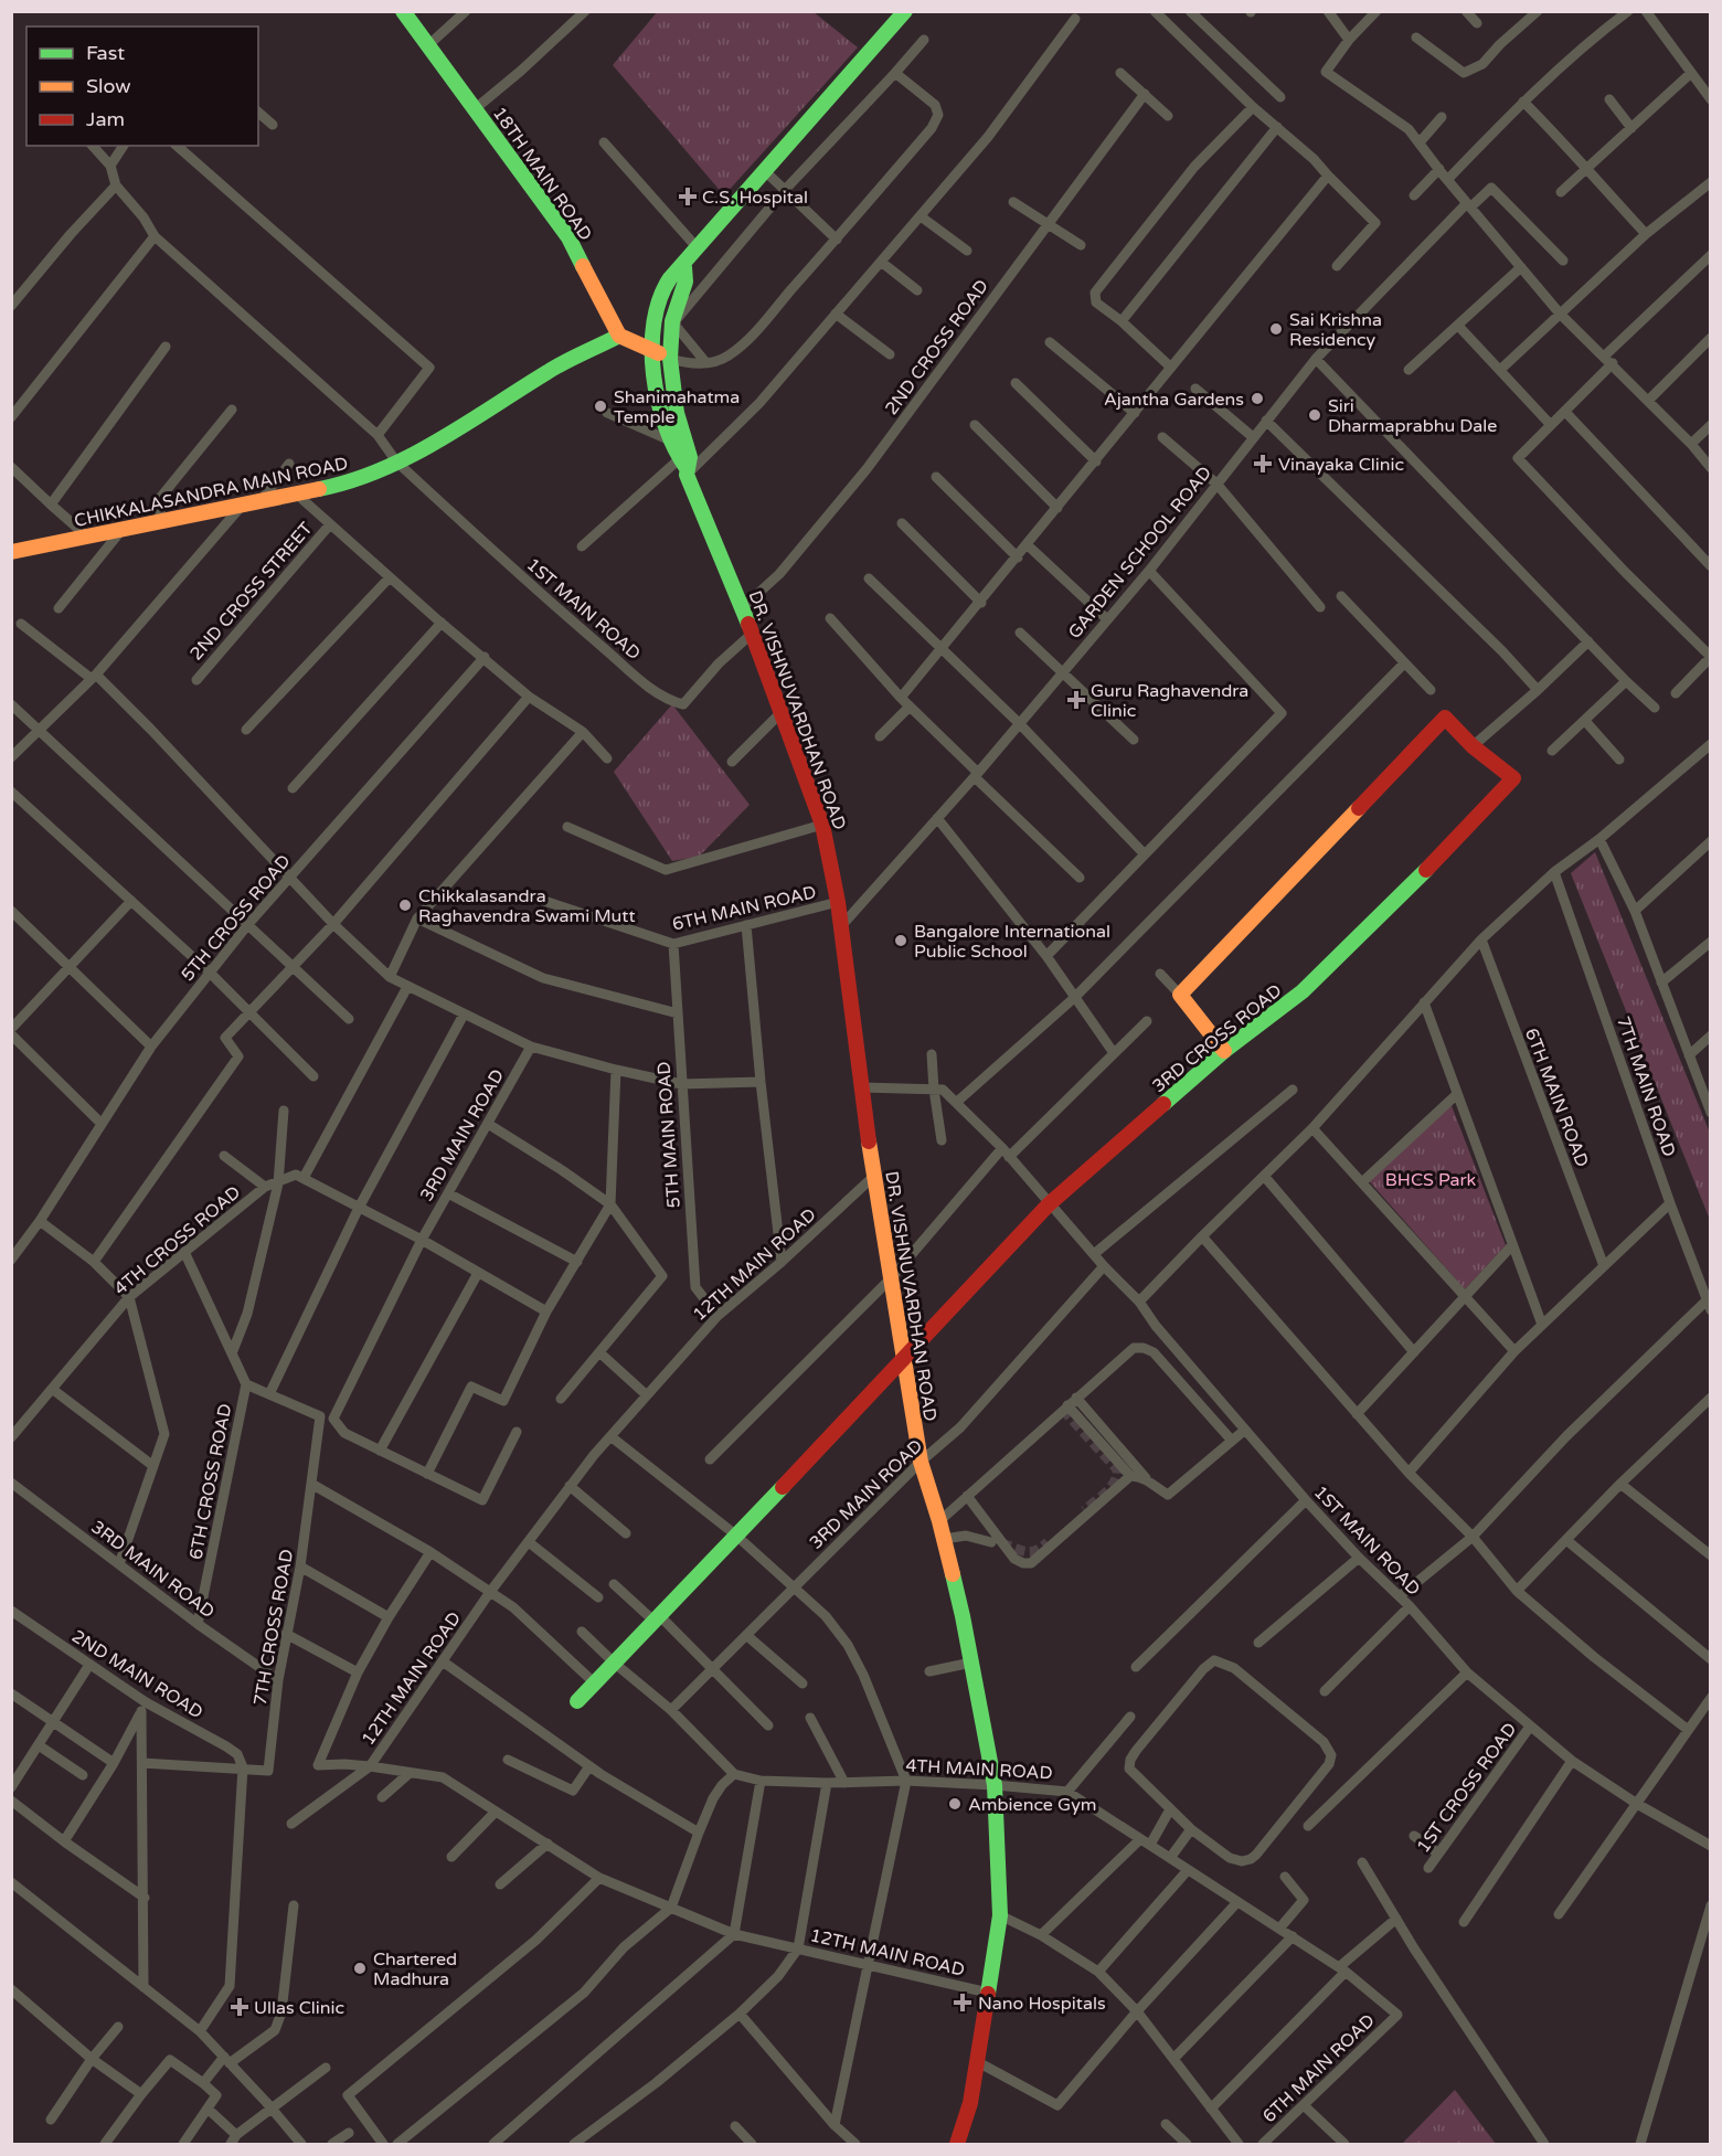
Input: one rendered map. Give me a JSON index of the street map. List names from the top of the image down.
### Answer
{
  "streets": {
    "street": [
      "18TH MAIN ROAD",
      "2ND CROSS ROAD",
      "CHIKKALASANDRA MAIN ROAD",
      "GARDEN SCHOOL ROAD",
      "2ND CROSS STREET",
      "1ST MAIN ROAD",
      "DR. VISHNUVARDHAN ROAD",
      "6TH MAIN ROAD",
      "5TH CROSS ROAD",
      "3RD CROSS ROAD",
      "7TH MAIN ROAD",
      "3RD MAIN ROAD",
      "5TH MAIN ROAD",
      "4TH CROSS ROAD",
      "12TH MAIN ROAD",
      "6TH CROSS ROAD",
      "7TH CROSS ROAD",
      "2ND MAIN ROAD",
      "4TH MAIN ROAD",
      "1ST CROSS ROAD"
    ]
  },
  "crossings": [
    ["18TH MAIN ROAD", "CHIKKALASANDRA MAIN ROAD"],
    ["2ND CROSS ROAD", "DR. VISHNUVARDHAN ROAD"],
    ["CHIKKALASANDRA MAIN ROAD", "1ST MAIN ROAD"],
    ["GARDEN SCHOOL ROAD", "DR. VISHNUVARDHAN ROAD"],
    ["1ST MAIN ROAD", "DR. VISHNUVARDHAN ROAD"],
    ["1ST MAIN ROAD", "3RD CROSS ROAD"],
    ["1ST MAIN ROAD", "3RD MAIN ROAD"],
    ["1ST MAIN ROAD", "1ST CROSS ROAD"],
    ["DR. VISHNUVARDHAN ROAD", "6TH MAIN ROAD"],
    ["DR. VISHNUVARDHAN ROAD", "3RD CROSS ROAD"],
    ["DR. VISHNUVARDHAN ROAD", "3RD MAIN ROAD"],
    ["DR. VISHNUVARDHAN ROAD", "12TH MAIN ROAD"],
    ["DR. VISHNUVARDHAN ROAD", "4TH MAIN ROAD"],
    ["6TH MAIN ROAD", "5TH MAIN ROAD"],
    ["6TH MAIN ROAD", "4TH MAIN ROAD"],
    ["3RD MAIN ROAD", "6TH CROSS ROAD"],
    ["3RD MAIN ROAD", "7TH CROSS ROAD"],
    ["5TH MAIN ROAD", "12TH MAIN ROAD"],
    ["6TH CROSS ROAD", "7TH CROSS ROAD"],
    ["7TH CROSS ROAD", "2ND MAIN ROAD"]
  ],
  "parks": ["BHCS Park"],
  "places": {
    "health": [
      "C.S. Hospital",
      "Vinayaka Clinic",
      "Guru Raghavendra Clinic",
      "Nano Hospitals",
      "Ullas Clinic"
    ],
    "other": [
      "Sai Krishna Residency",
      "Ajantha Gardens",
      "Shanimahatma Temple",
      "Siri Dharmaprabhu Dale",
      "Chikkalasandra Raghavendra Swami Mutt",
      "Bangalore International Public School",
      "Ambience Gym",
      "Chartered Madhura"
    ]
  },
  "legend": ["Fast", "Slow", "Jam"]
}
